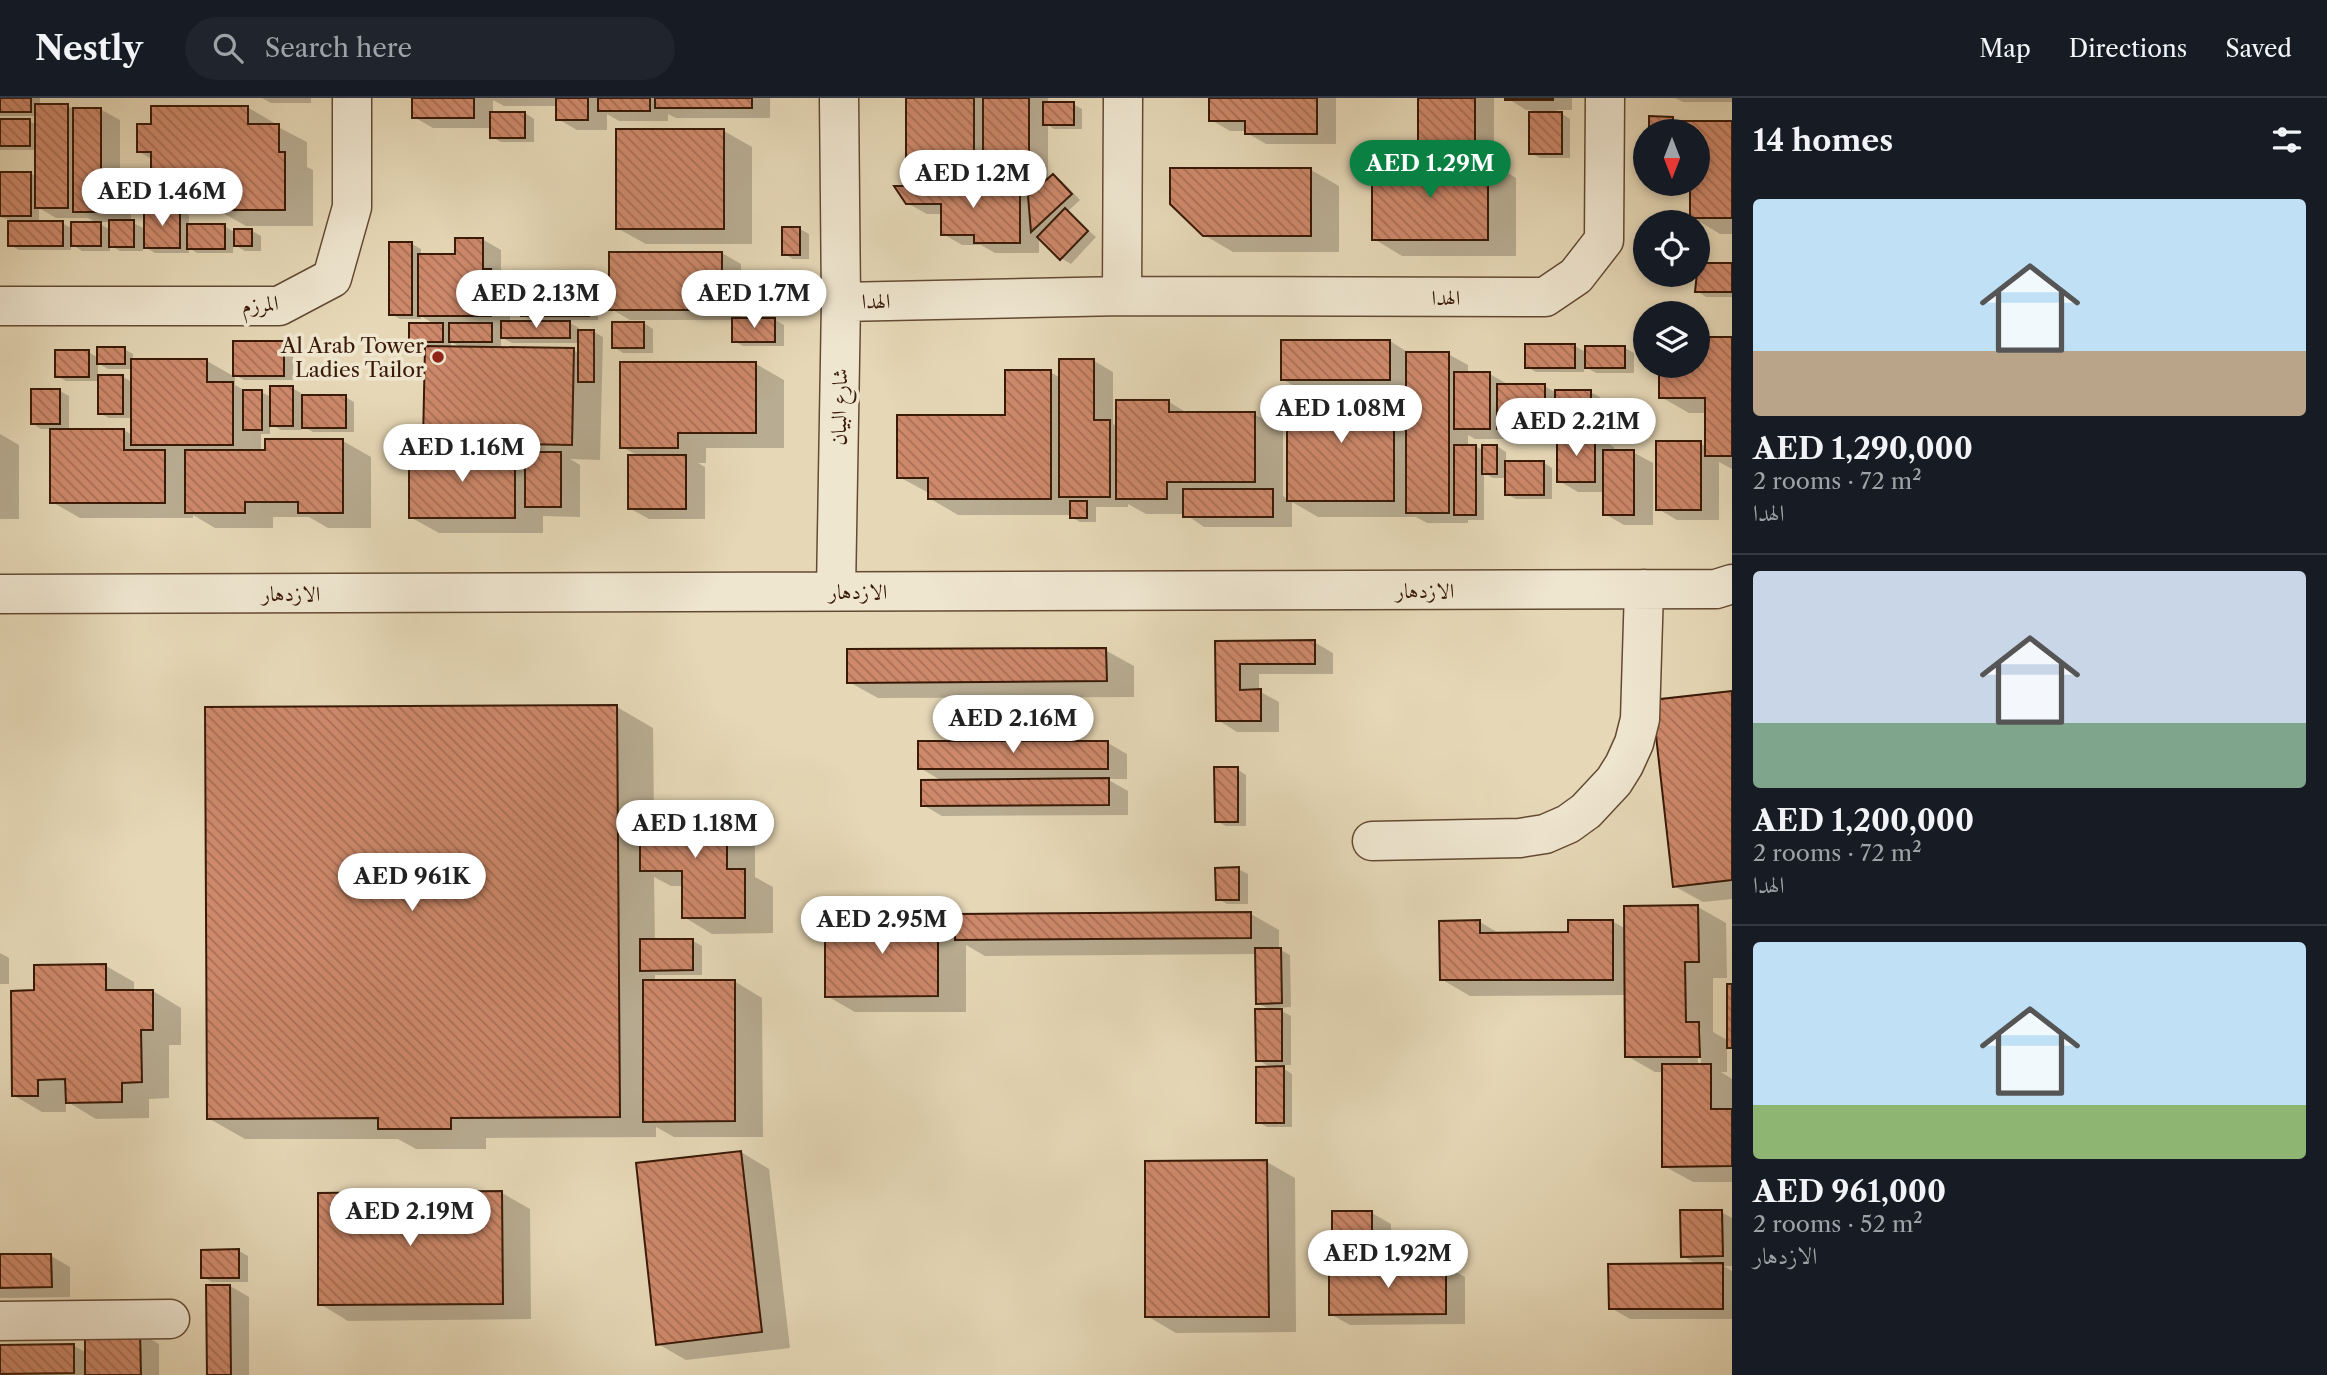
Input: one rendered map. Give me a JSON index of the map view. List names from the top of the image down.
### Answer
{
  "streets": {
    "street": [
      "الهدا",
      "المرزم",
      "شارع البيان",
      "الازدهار"
    ]
  },
  "crossings": [
    ["الهدا", "شارع البيان"],
    ["شارع البيان", "الازدهار"]
  ],
  "places": ["Al Arab Tower Ladies Tailor"],
  "north": "bottom",
  "page": {
    "header": "Nestly",
    "search": "Search here",
    "nav": ["Map", "Directions", "Saved"],
    "heading": "14 homes",
    "price": [
      "AED 1.29M",
      "AED 1.2M",
      "AED 1.46M",
      "AED 2.13M",
      "AED 1.7M",
      "AED 1.08M",
      "AED 2.21M",
      "AED 1.16M",
      "AED 2.16M",
      "AED 1.18M",
      "AED 961K",
      "AED 2.95M",
      "AED 2.19M",
      "AED 1.92M"
    ],
    "list": [
      {
        "name": "AED 1,290,000",
        "note": "2 rooms · 72 m² · الهدا"
      },
      {
        "name": "AED 1,200,000",
        "note": "2 rooms · 72 m² · الهدا"
      },
      {
        "name": "AED 961,000",
        "note": "2 rooms · 52 m² · الازدهار"
      }
    ]
  }
}
